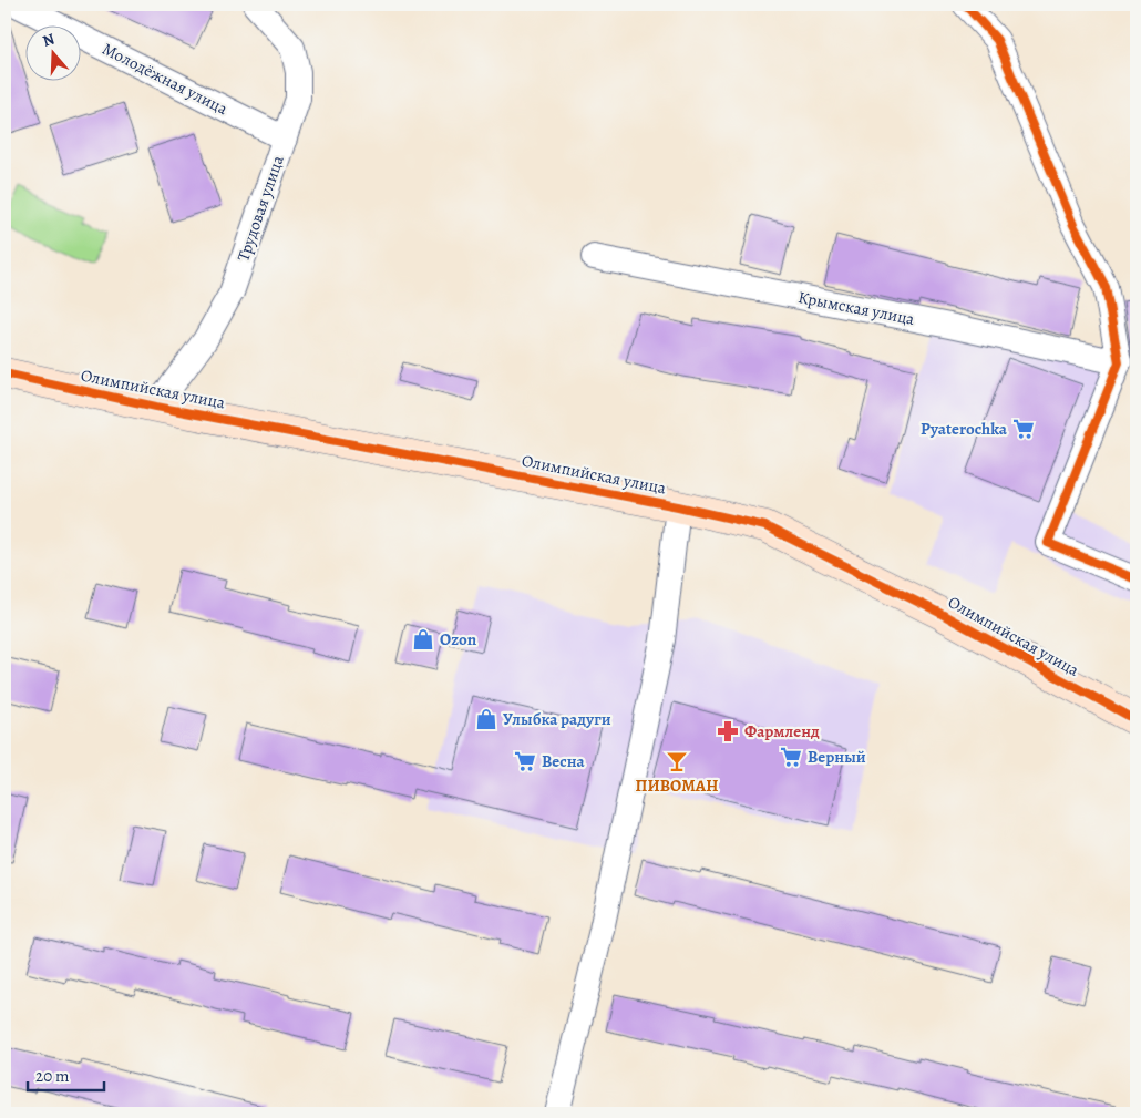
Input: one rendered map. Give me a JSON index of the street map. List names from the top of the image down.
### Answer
{
  "streets": {
    "street": [
      "Молодёжная улица",
      "Трудовая улица",
      "Крымская улица",
      "Олимпийская улица"
    ]
  },
  "crossings": [
    ["Молодёжная улица", "Трудовая улица"],
    ["Трудовая улица", "Олимпийская улица"]
  ],
  "places": {
    "supermarket": ["Pyaterochka", "Верный", "Весна"],
    "shop": ["Ozon", "Улыбка радуги"],
    "pharmacy": ["Фармленд"],
    "bar": ["ПИВОМАН"]
  },
  "scale_bar": "20 m",
  "north": "top"
}
